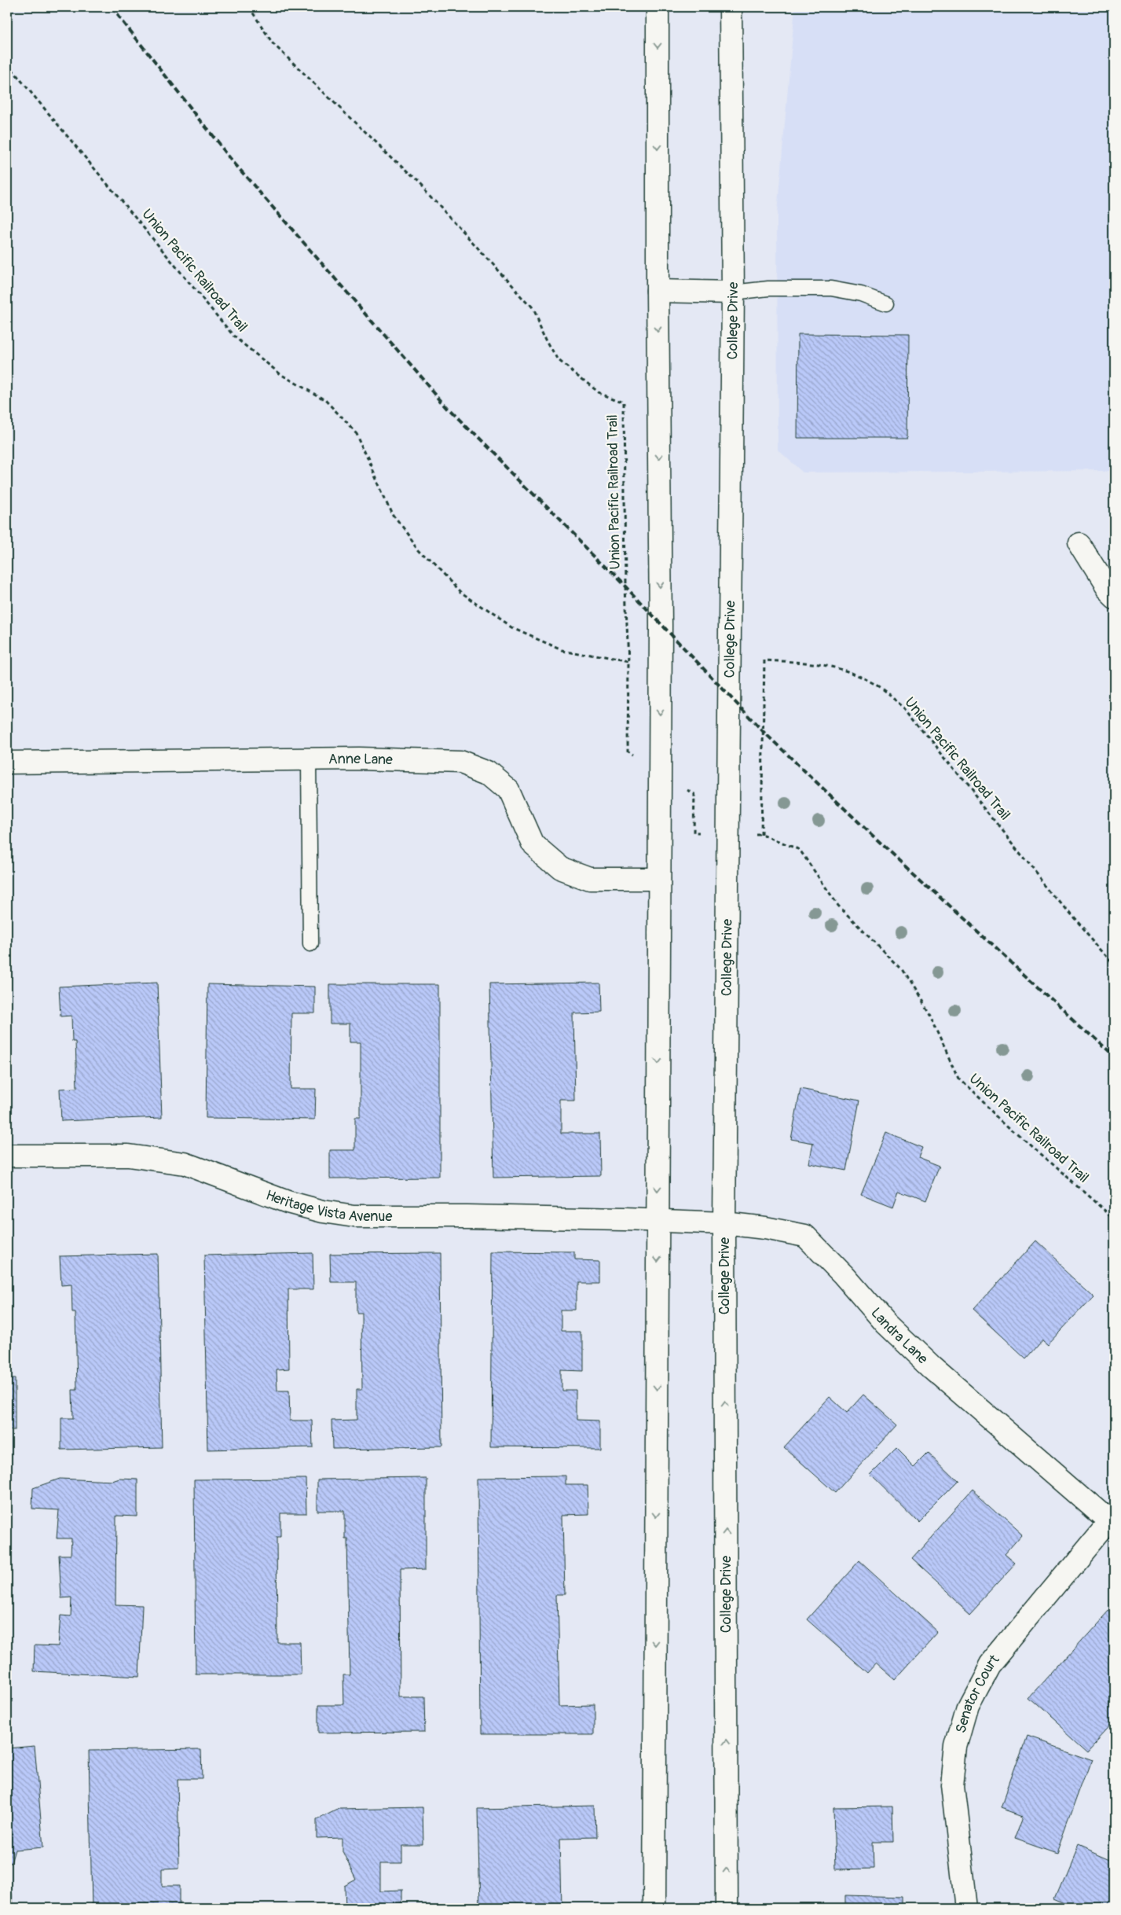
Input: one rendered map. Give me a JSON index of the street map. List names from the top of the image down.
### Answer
{
  "streets": {
    "main road": [
      "College Drive",
      "Anne Lane",
      "Heritage Vista Avenue",
      "Landra Lane",
      "Senator Court"
    ],
    "path": ["Union Pacific Railroad Trail"]
  },
  "crossings": [
    ["Union Pacific Railroad Trail", "College Drive"],
    ["College Drive", "Landra Lane"],
    ["Heritage Vista Avenue", "Landra Lane"],
    ["Landra Lane", "Senator Court"]
  ]
}
